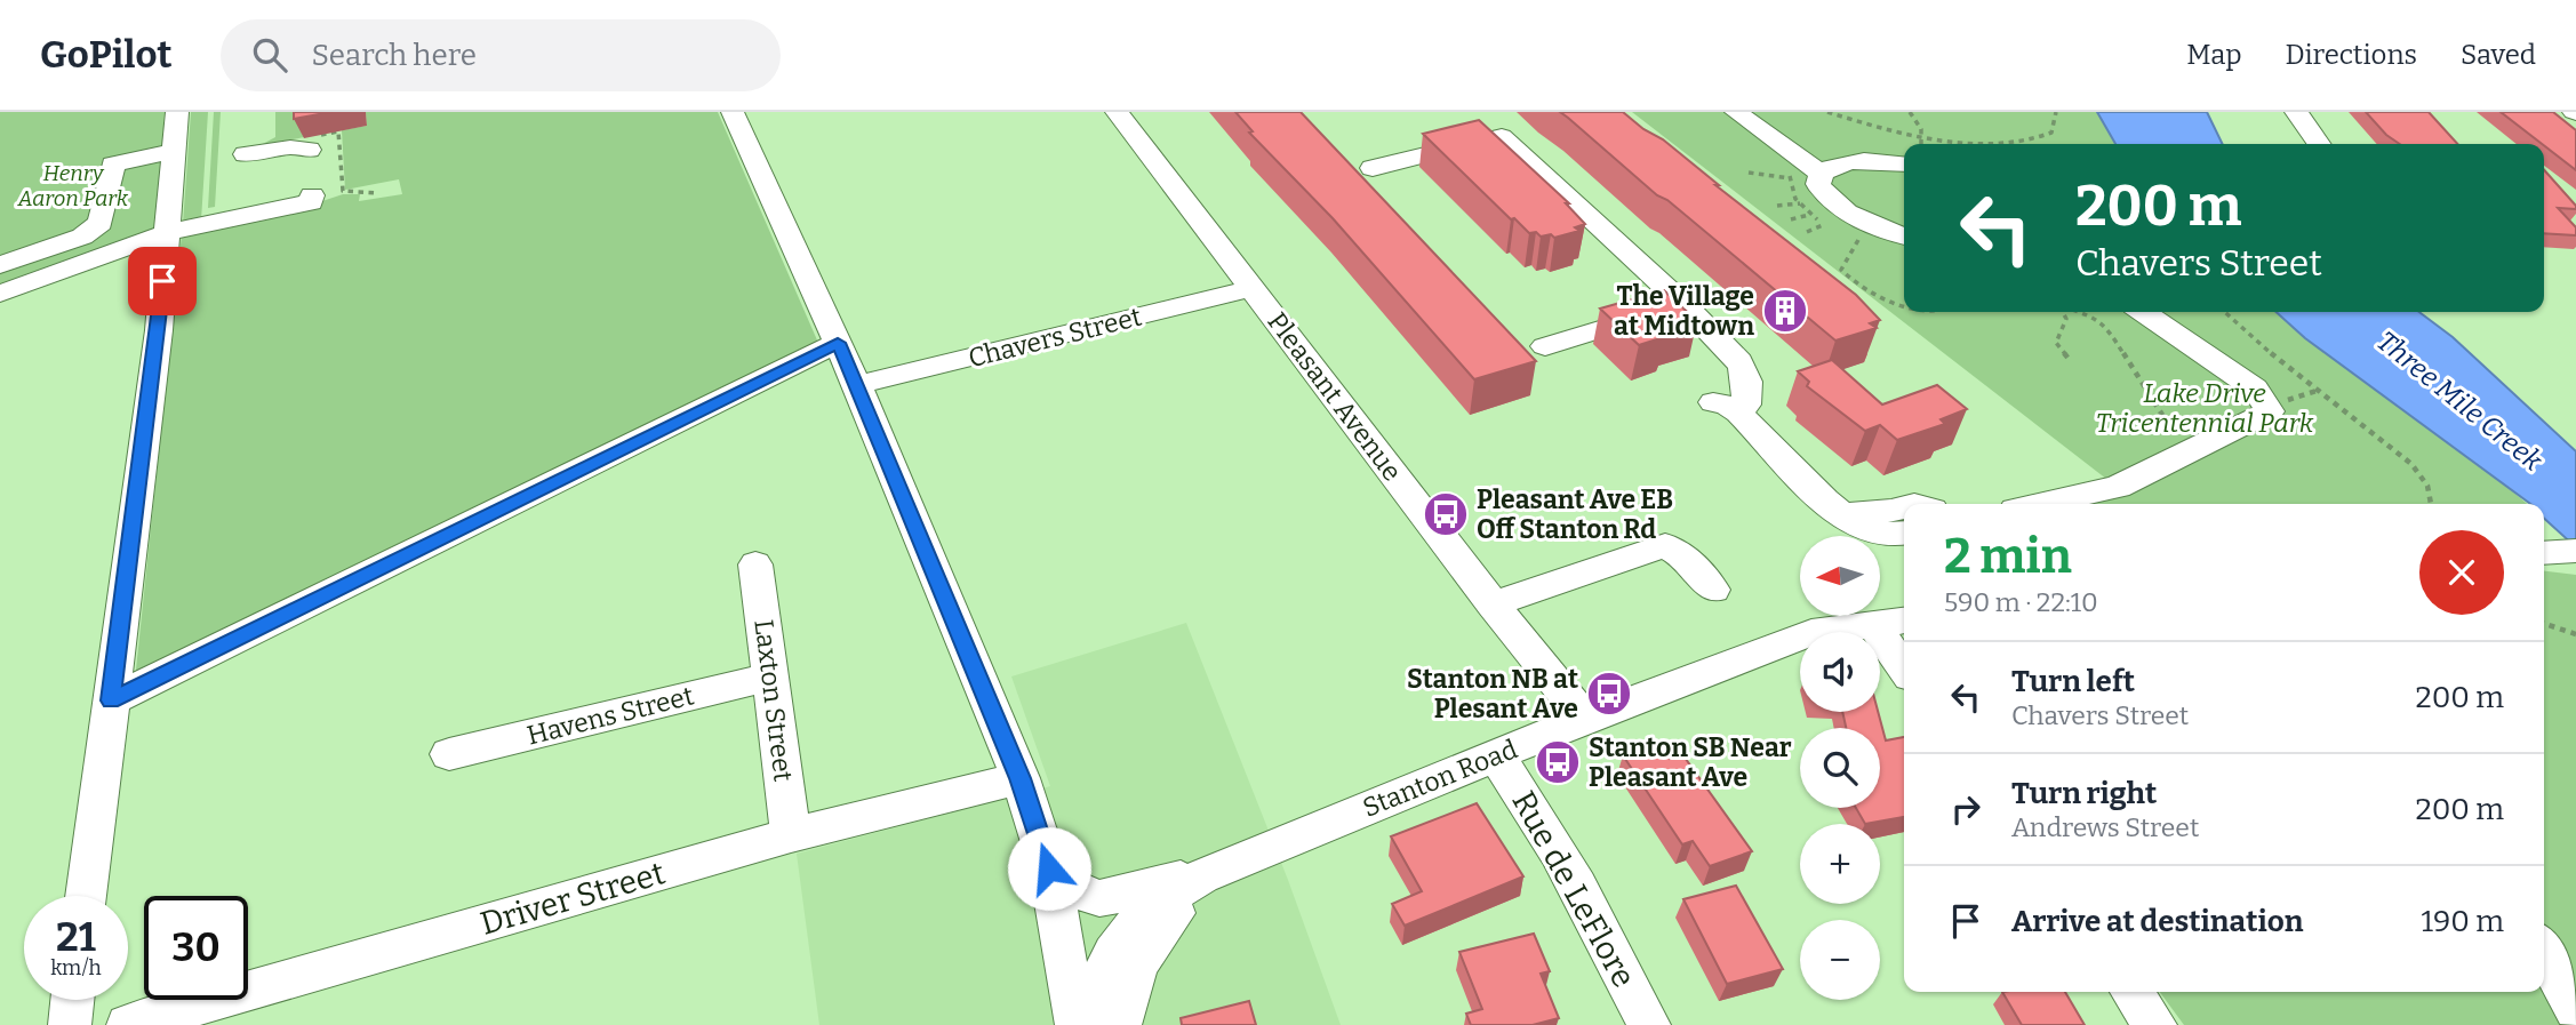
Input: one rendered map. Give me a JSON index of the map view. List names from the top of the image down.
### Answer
{
  "streets": {
    "street": [
      "Chavers Street",
      "Pleasant Avenue",
      "Laxton Street",
      "Havens Street",
      "Stanton Road",
      "Rue de LeFlore",
      "Driver Street"
    ]
  },
  "crossings": [
    ["Chavers Street", "Pleasant Avenue"],
    ["Pleasant Avenue", "Stanton Road"],
    ["Laxton Street", "Havens Street"],
    ["Laxton Street", "Driver Street"],
    ["Stanton Road", "Rue de LeFlore"]
  ],
  "water": ["Three Mile Creek"],
  "parks": ["Henry Aaron Park", "Lake Drive Tricentennial Park"],
  "places": {
    "building": ["The Village at Midtown"],
    "bus stop": ["Pleasant Ave EB Off Stanton Rd", "Stanton NB at Plesant Ave", "Stanton SB Near Pleasant Ave"]
  },
  "north": "left",
  "page": {
    "header": "GoPilot",
    "search": "Search here",
    "nav": ["Map", "Directions", "Saved"],
    "turn": ["200 m", "Chavers Street"],
    "heading": ["2 min", "590 m · 22:10"],
    "map_buttons": ["+", "−"],
    "list": [
      {
        "name": "Turn left",
        "note": "Chavers Street",
        "value": "200 m"
      },
      {
        "name": "Turn right",
        "note": "Andrews Street",
        "value": "200 m"
      },
      {
        "name": "Arrive at destination",
        "value": "190 m"
      }
    ],
    "speed": "21 km/h",
    "limit": "30"
  }
}
